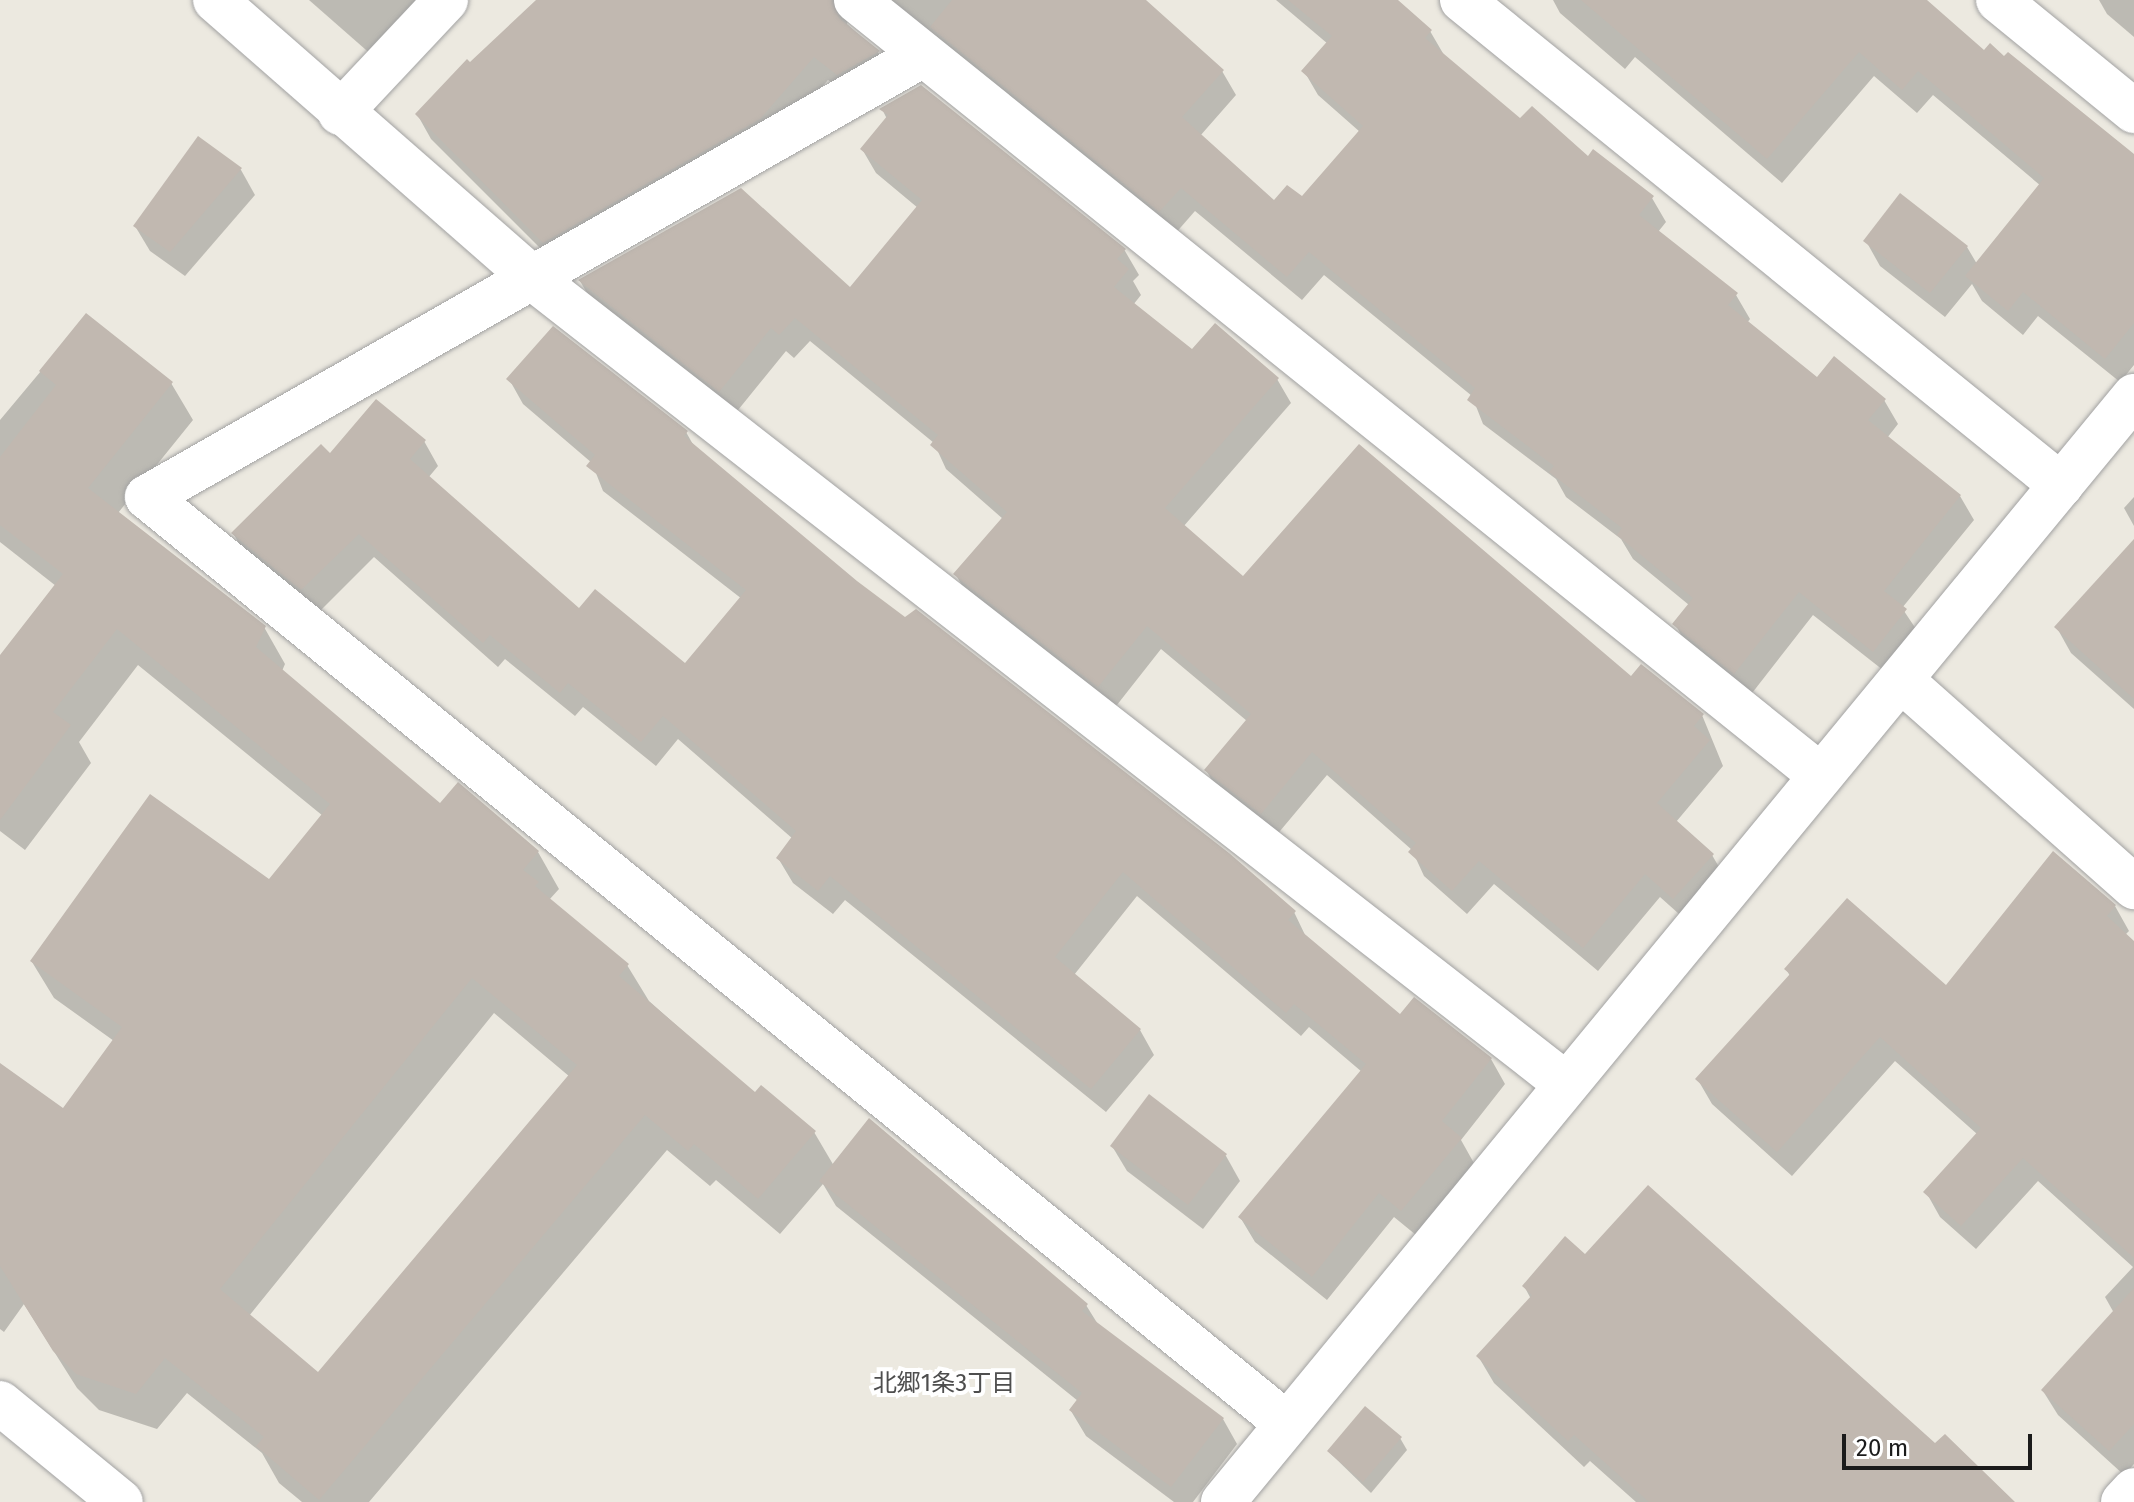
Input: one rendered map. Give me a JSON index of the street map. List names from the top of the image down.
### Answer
{
  "districts": ["北郷1条3丁目"],
  "scale_bar": "20 m"
}
